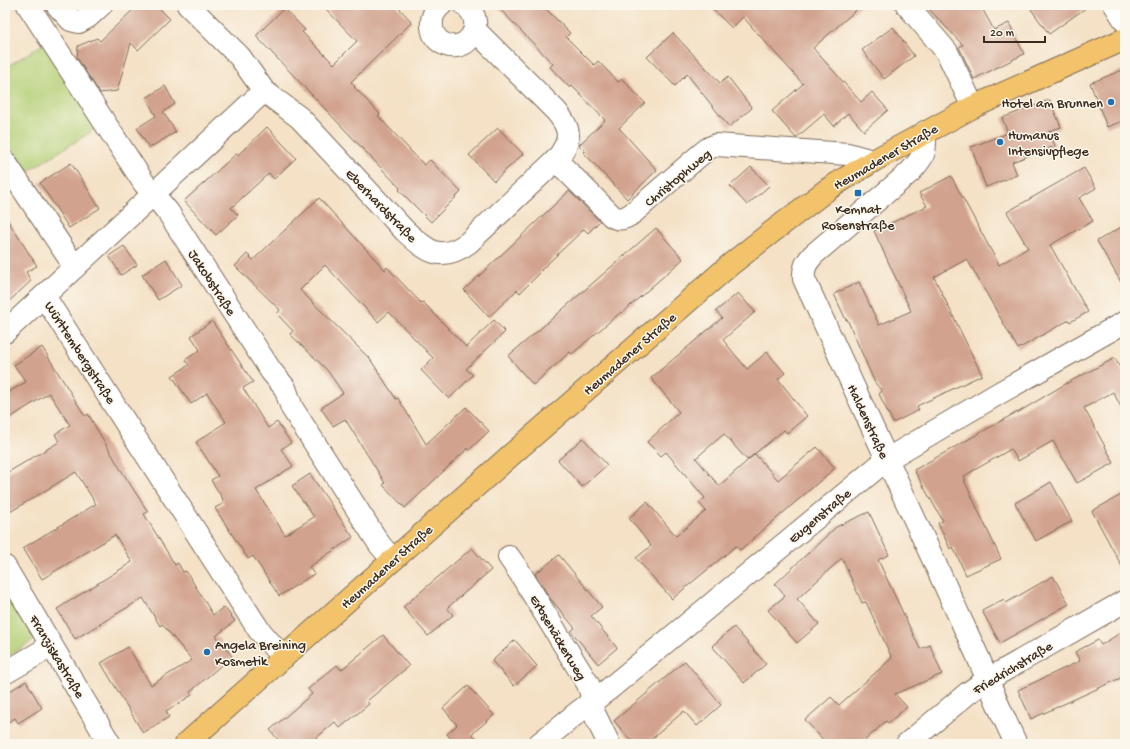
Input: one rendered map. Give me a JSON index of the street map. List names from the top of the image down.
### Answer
{
  "streets": {
    "main road": ["Heumadener Straße"],
    "street": [
      "Christophweg",
      "Eberhardstraße",
      "Jakobstraße",
      "Württembergstraße",
      "Haldenstraße",
      "Eugenstraße",
      "Erbsenäckerweg",
      "Franziskastraße",
      "Friedrichstraße"
    ]
  },
  "crossings": [
    ["Heumadener Straße", "Christophweg"],
    ["Heumadener Straße", "Jakobstraße"],
    ["Heumadener Straße", "Württembergstraße"],
    ["Heumadener Straße", "Haldenstraße"],
    ["Christophweg", "Eberhardstraße"],
    ["Eberhardstraße", "Württembergstraße"],
    ["Jakobstraße", "Württembergstraße"],
    ["Haldenstraße", "Eugenstraße"],
    ["Haldenstraße", "Friedrichstraße"],
    ["Eugenstraße", "Erbsenäckerweg"]
  ],
  "places": {
    "other": ["Hotel am Brunnen", "Humanus Intensivpflege", "Angela Breining Kosmetik"],
    "transit": ["Kemnat Rosenstraße"]
  },
  "scale_bar": "20 m"
}
